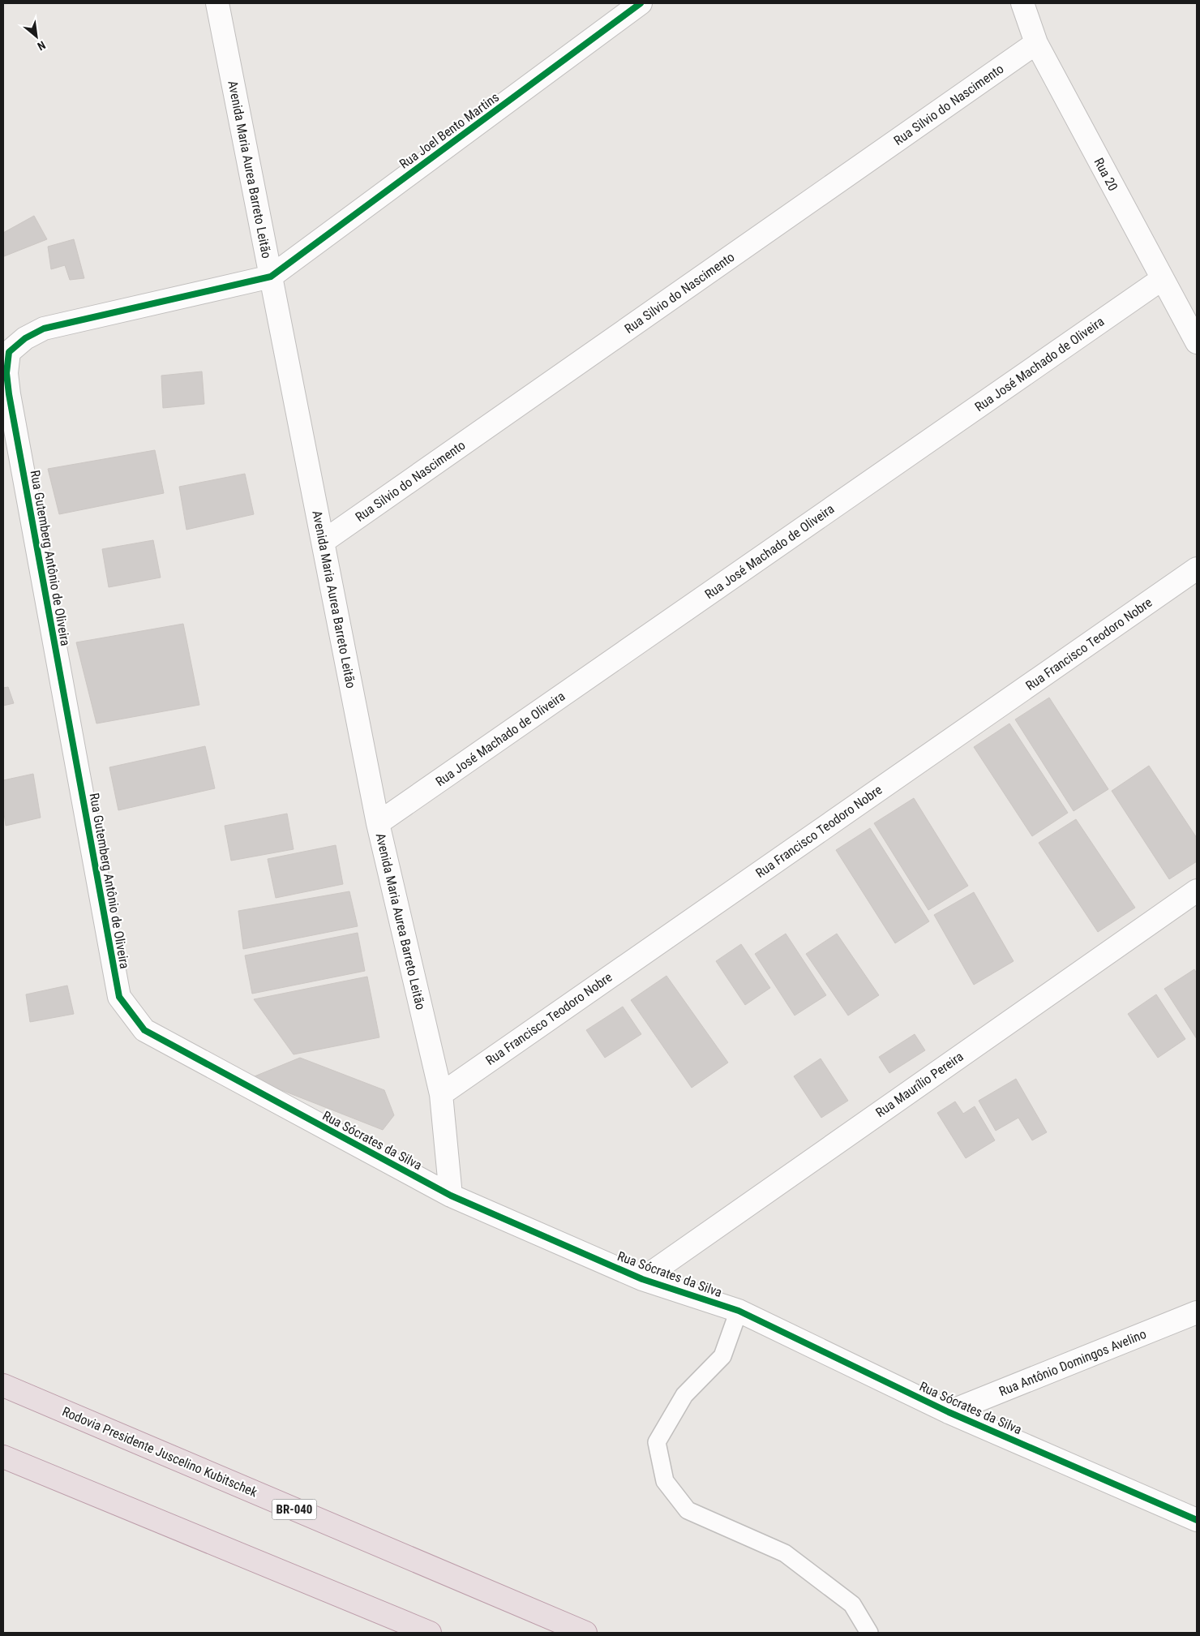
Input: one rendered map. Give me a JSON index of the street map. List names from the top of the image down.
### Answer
{
  "streets": {
    "highway": ["Rodovia Presidente Juscelino Kubitschek", "BR-040"],
    "street": [
      "Rua Silvio do Nascimento",
      "Rua Joel Bento Martins",
      "Avenida Maria Aurea Barreto Leitão",
      "Rua 20",
      "Rua José Machado de Oliveira",
      "Rua Gutemberg Antônio de Oliveira",
      "Rua Francisco Teodoro Nobre",
      "Rua Maurílio Pereira",
      "Rua Sócrates da Silva",
      "Rua Antônio Domingos Avelino"
    ]
  },
  "crossings": [
    ["Rua Silvio do Nascimento", "Avenida Maria Aurea Barreto Leitão"],
    ["Rua Silvio do Nascimento", "Rua 20"],
    ["Rua Joel Bento Martins", "Avenida Maria Aurea Barreto Leitão"],
    ["Rua Joel Bento Martins", "Rua Gutemberg Antônio de Oliveira"],
    ["Avenida Maria Aurea Barreto Leitão", "Rua José Machado de Oliveira"],
    ["Avenida Maria Aurea Barreto Leitão", "Rua Gutemberg Antônio de Oliveira"],
    ["Avenida Maria Aurea Barreto Leitão", "Rua Francisco Teodoro Nobre"],
    ["Avenida Maria Aurea Barreto Leitão", "Rua Sócrates da Silva"],
    ["Rua 20", "Rua José Machado de Oliveira"],
    ["Rua Gutemberg Antônio de Oliveira", "Rua Sócrates da Silva"],
    ["Rua Maurílio Pereira", "Rua Sócrates da Silva"],
    ["Rua Sócrates da Silva", "Rua Antônio Domingos Avelino"]
  ],
  "north": "bottom right"
}
